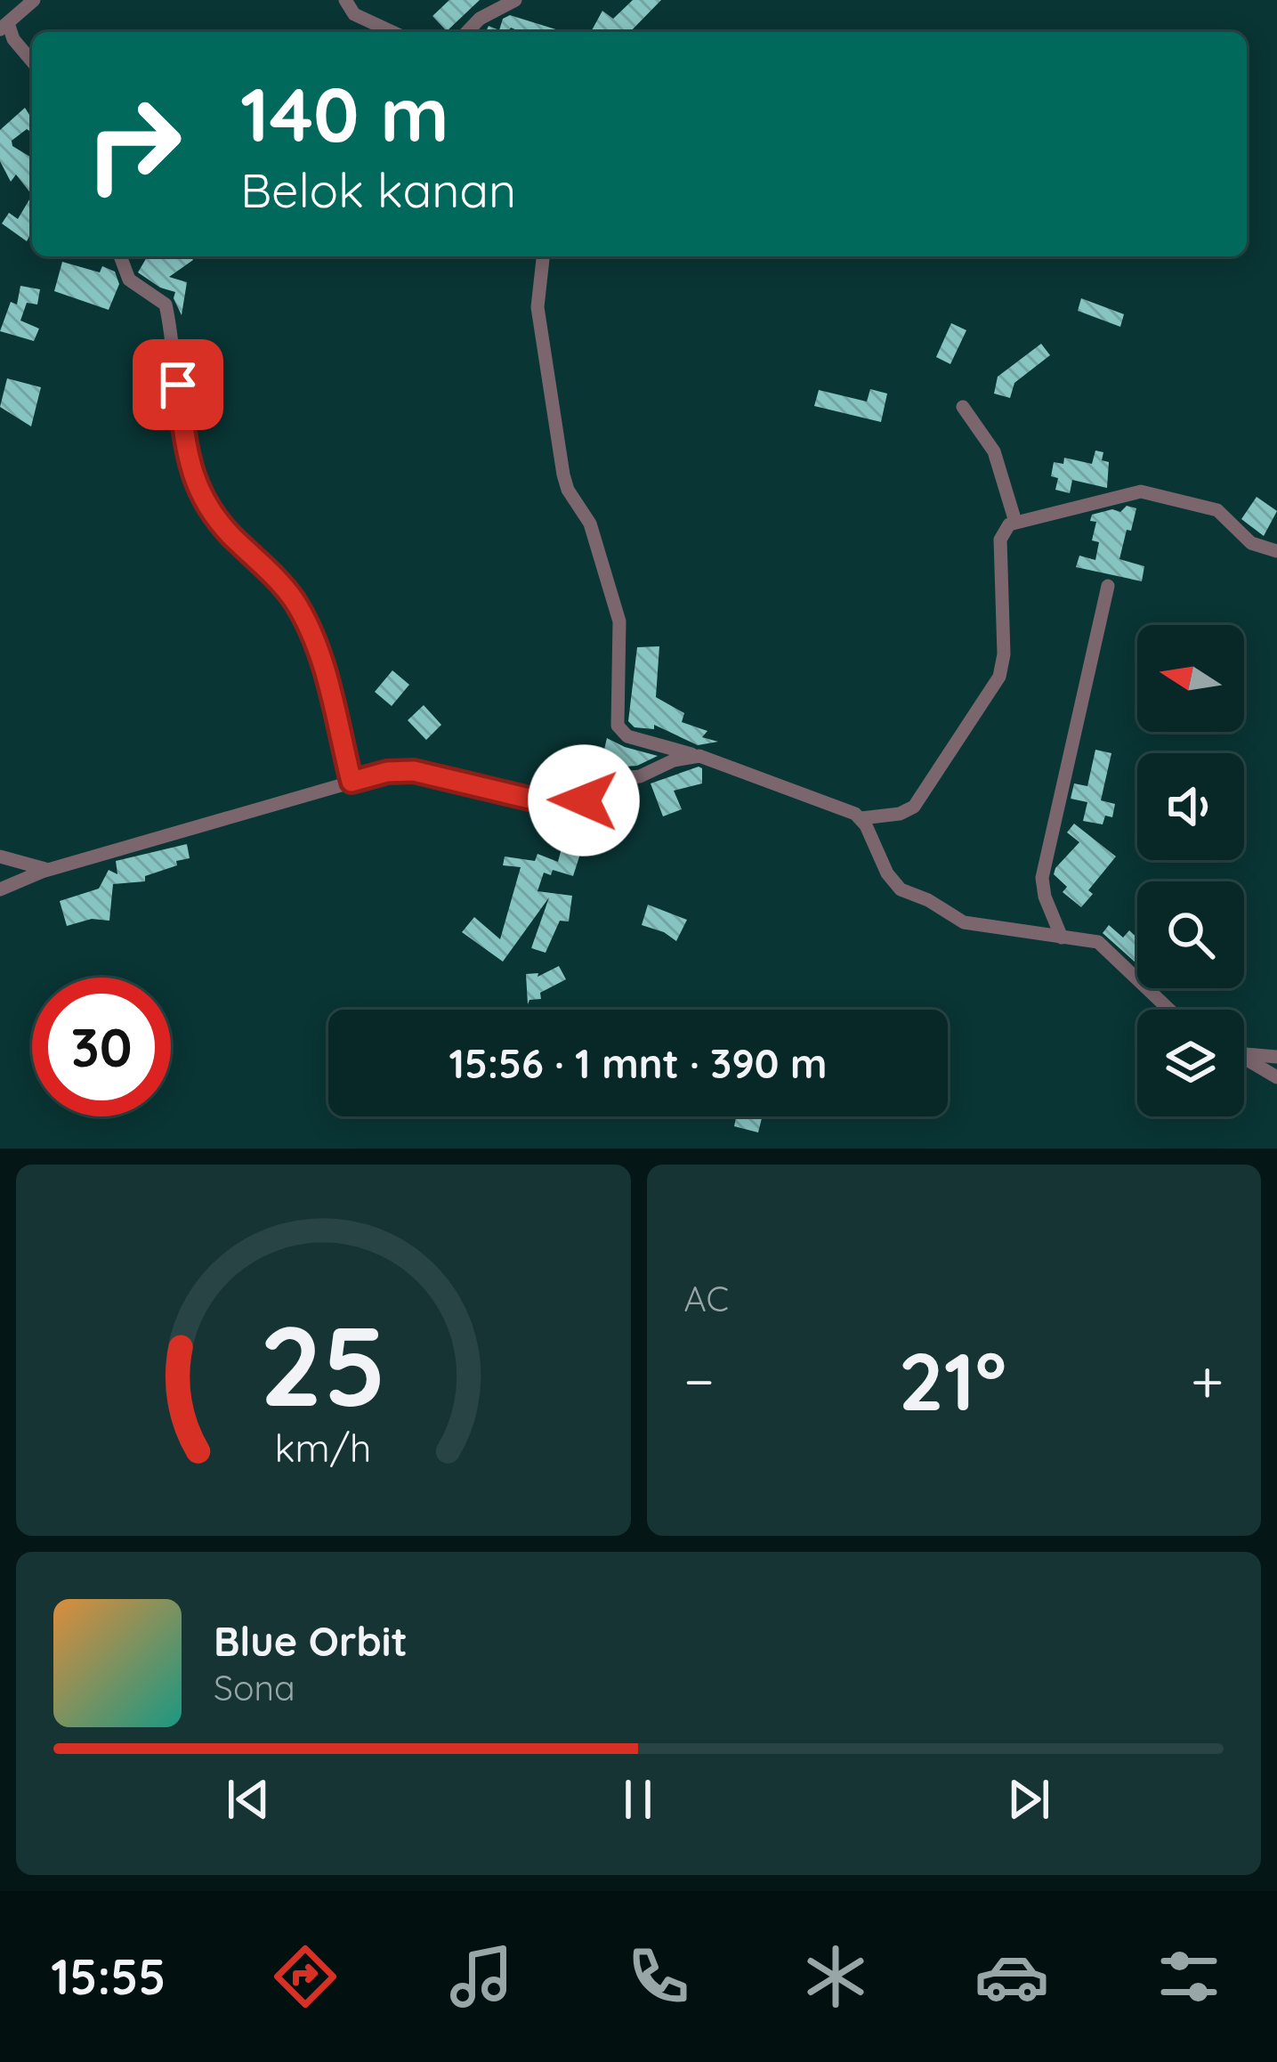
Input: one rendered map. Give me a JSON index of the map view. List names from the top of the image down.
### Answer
{
  "north": "left",
  "page": {
    "turn": ["140 m", "Belok kanan"],
    "limit": "30",
    "trip": "15:56 · 1 mnt · 390 m",
    "tile": "AC",
    "heat": ["−", "21°", "+"],
    "song": ["Blue Orbit", "Sona"],
    "tabs": "15:55",
    "gauge": ["25", "km/h"]
  }
}
